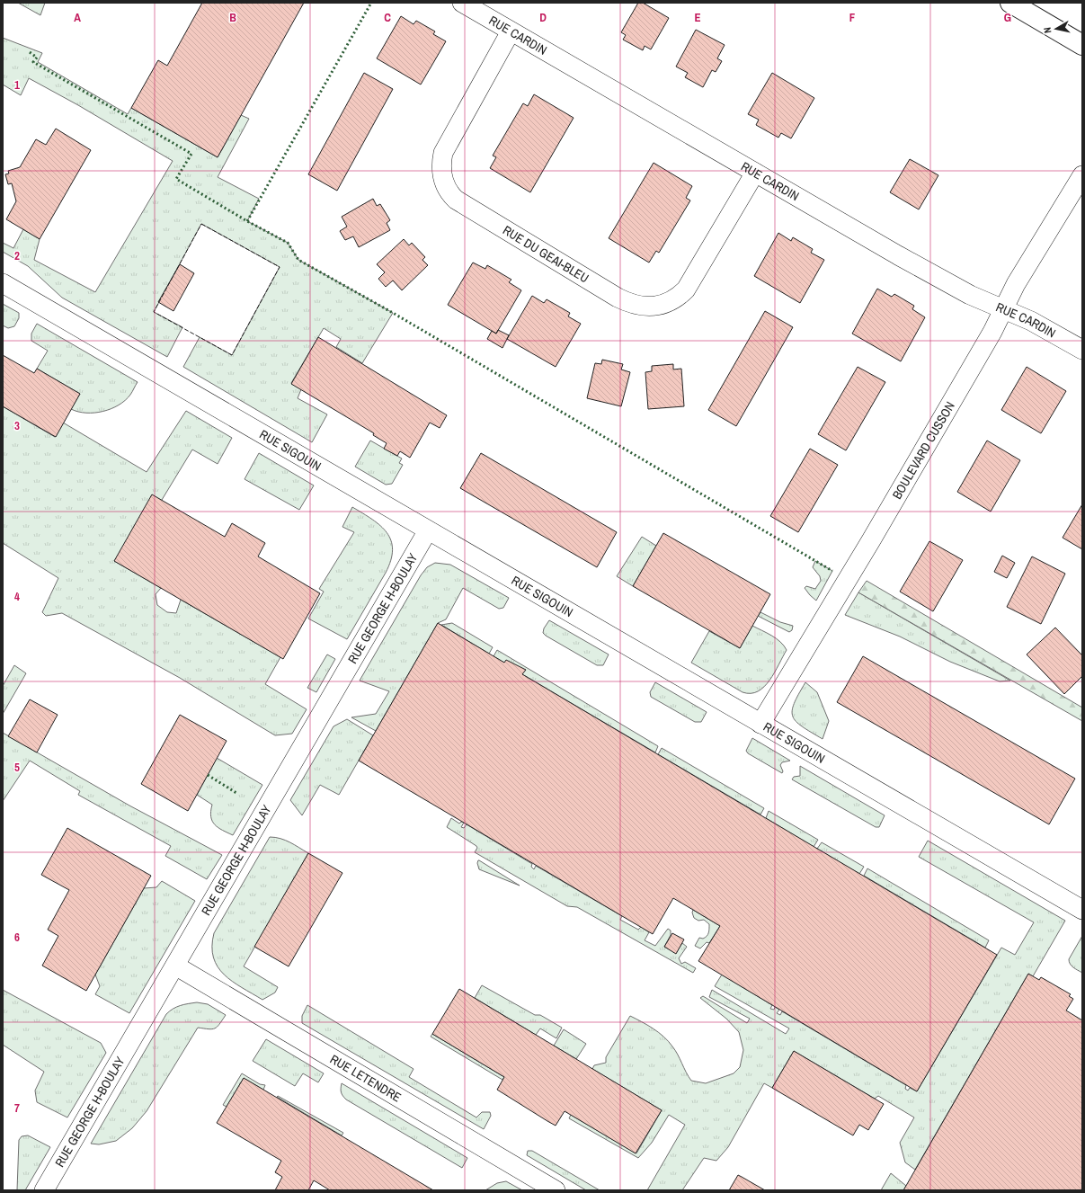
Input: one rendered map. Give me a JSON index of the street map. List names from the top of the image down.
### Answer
{
  "streets": {
    "street": [
      "RUE CARDIN",
      "RUE DU GEAI-BLEU",
      "BOULEVARD CUSSON",
      "RUE SIGOUIN",
      "RUE GEORGE H-BOULAY",
      "RUE LETENDRE"
    ]
  },
  "crossings": [
    ["RUE CARDIN", "RUE DU GEAI-BLEU"],
    ["RUE CARDIN", "BOULEVARD CUSSON"],
    ["BOULEVARD CUSSON", "RUE SIGOUIN"],
    ["RUE SIGOUIN", "RUE GEORGE H-BOULAY"],
    ["RUE GEORGE H-BOULAY", "RUE LETENDRE"]
  ],
  "north": "left",
  "grid": {
    "columns": [
      "A",
      "B",
      "C",
      "D",
      "E",
      "F",
      "G"
    ],
    "rows": [
      "1",
      "2",
      "3",
      "4",
      "5",
      "6",
      "7"
    ]
  }
}
